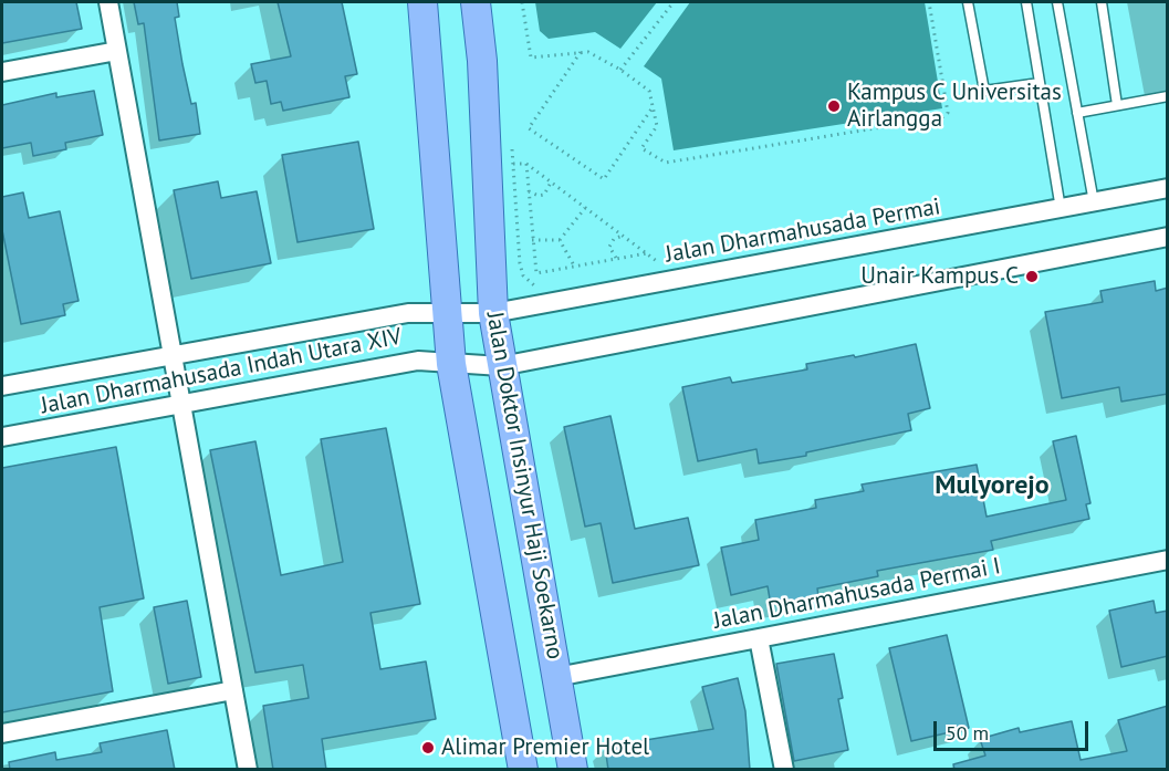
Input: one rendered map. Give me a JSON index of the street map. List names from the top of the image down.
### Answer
{
  "streets": {
    "main road": ["Jalan Doktor Insinyur Haji Soekarno"],
    "street": ["Jalan Dharmahusada Permai", "Jalan Dharmahusada Indah Utara XIV", "Jalan Dharmahusada Permai I"]
  },
  "crossings": [
    ["Jalan Dharmahusada Permai", "Jalan Dharmahusada Indah Utara XIV"],
    ["Jalan Dharmahusada Permai", "Jalan Doktor Insinyur Haji Soekarno"],
    ["Jalan Dharmahusada Indah Utara XIV", "Jalan Doktor Insinyur Haji Soekarno"],
    ["Jalan Doktor Insinyur Haji Soekarno", "Jalan Dharmahusada Permai I"]
  ],
  "districts": ["Mulyorejo"],
  "places": ["Kampus C Universitas Airlangga", "Unair Kampus C", "Alimar Premier Hotel"],
  "scale_bar": "50 m"
}
